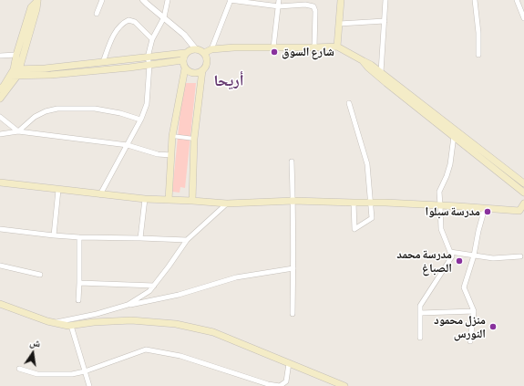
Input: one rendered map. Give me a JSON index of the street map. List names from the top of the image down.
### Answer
{
  "districts": ["أريحا"],
  "places": [
    "شارع السوق",
    "مدرسة سبلوا",
    "مدرسة محمد الصباغ",
    "منزل محمود النورس"
  ],
  "north": "top"
}
